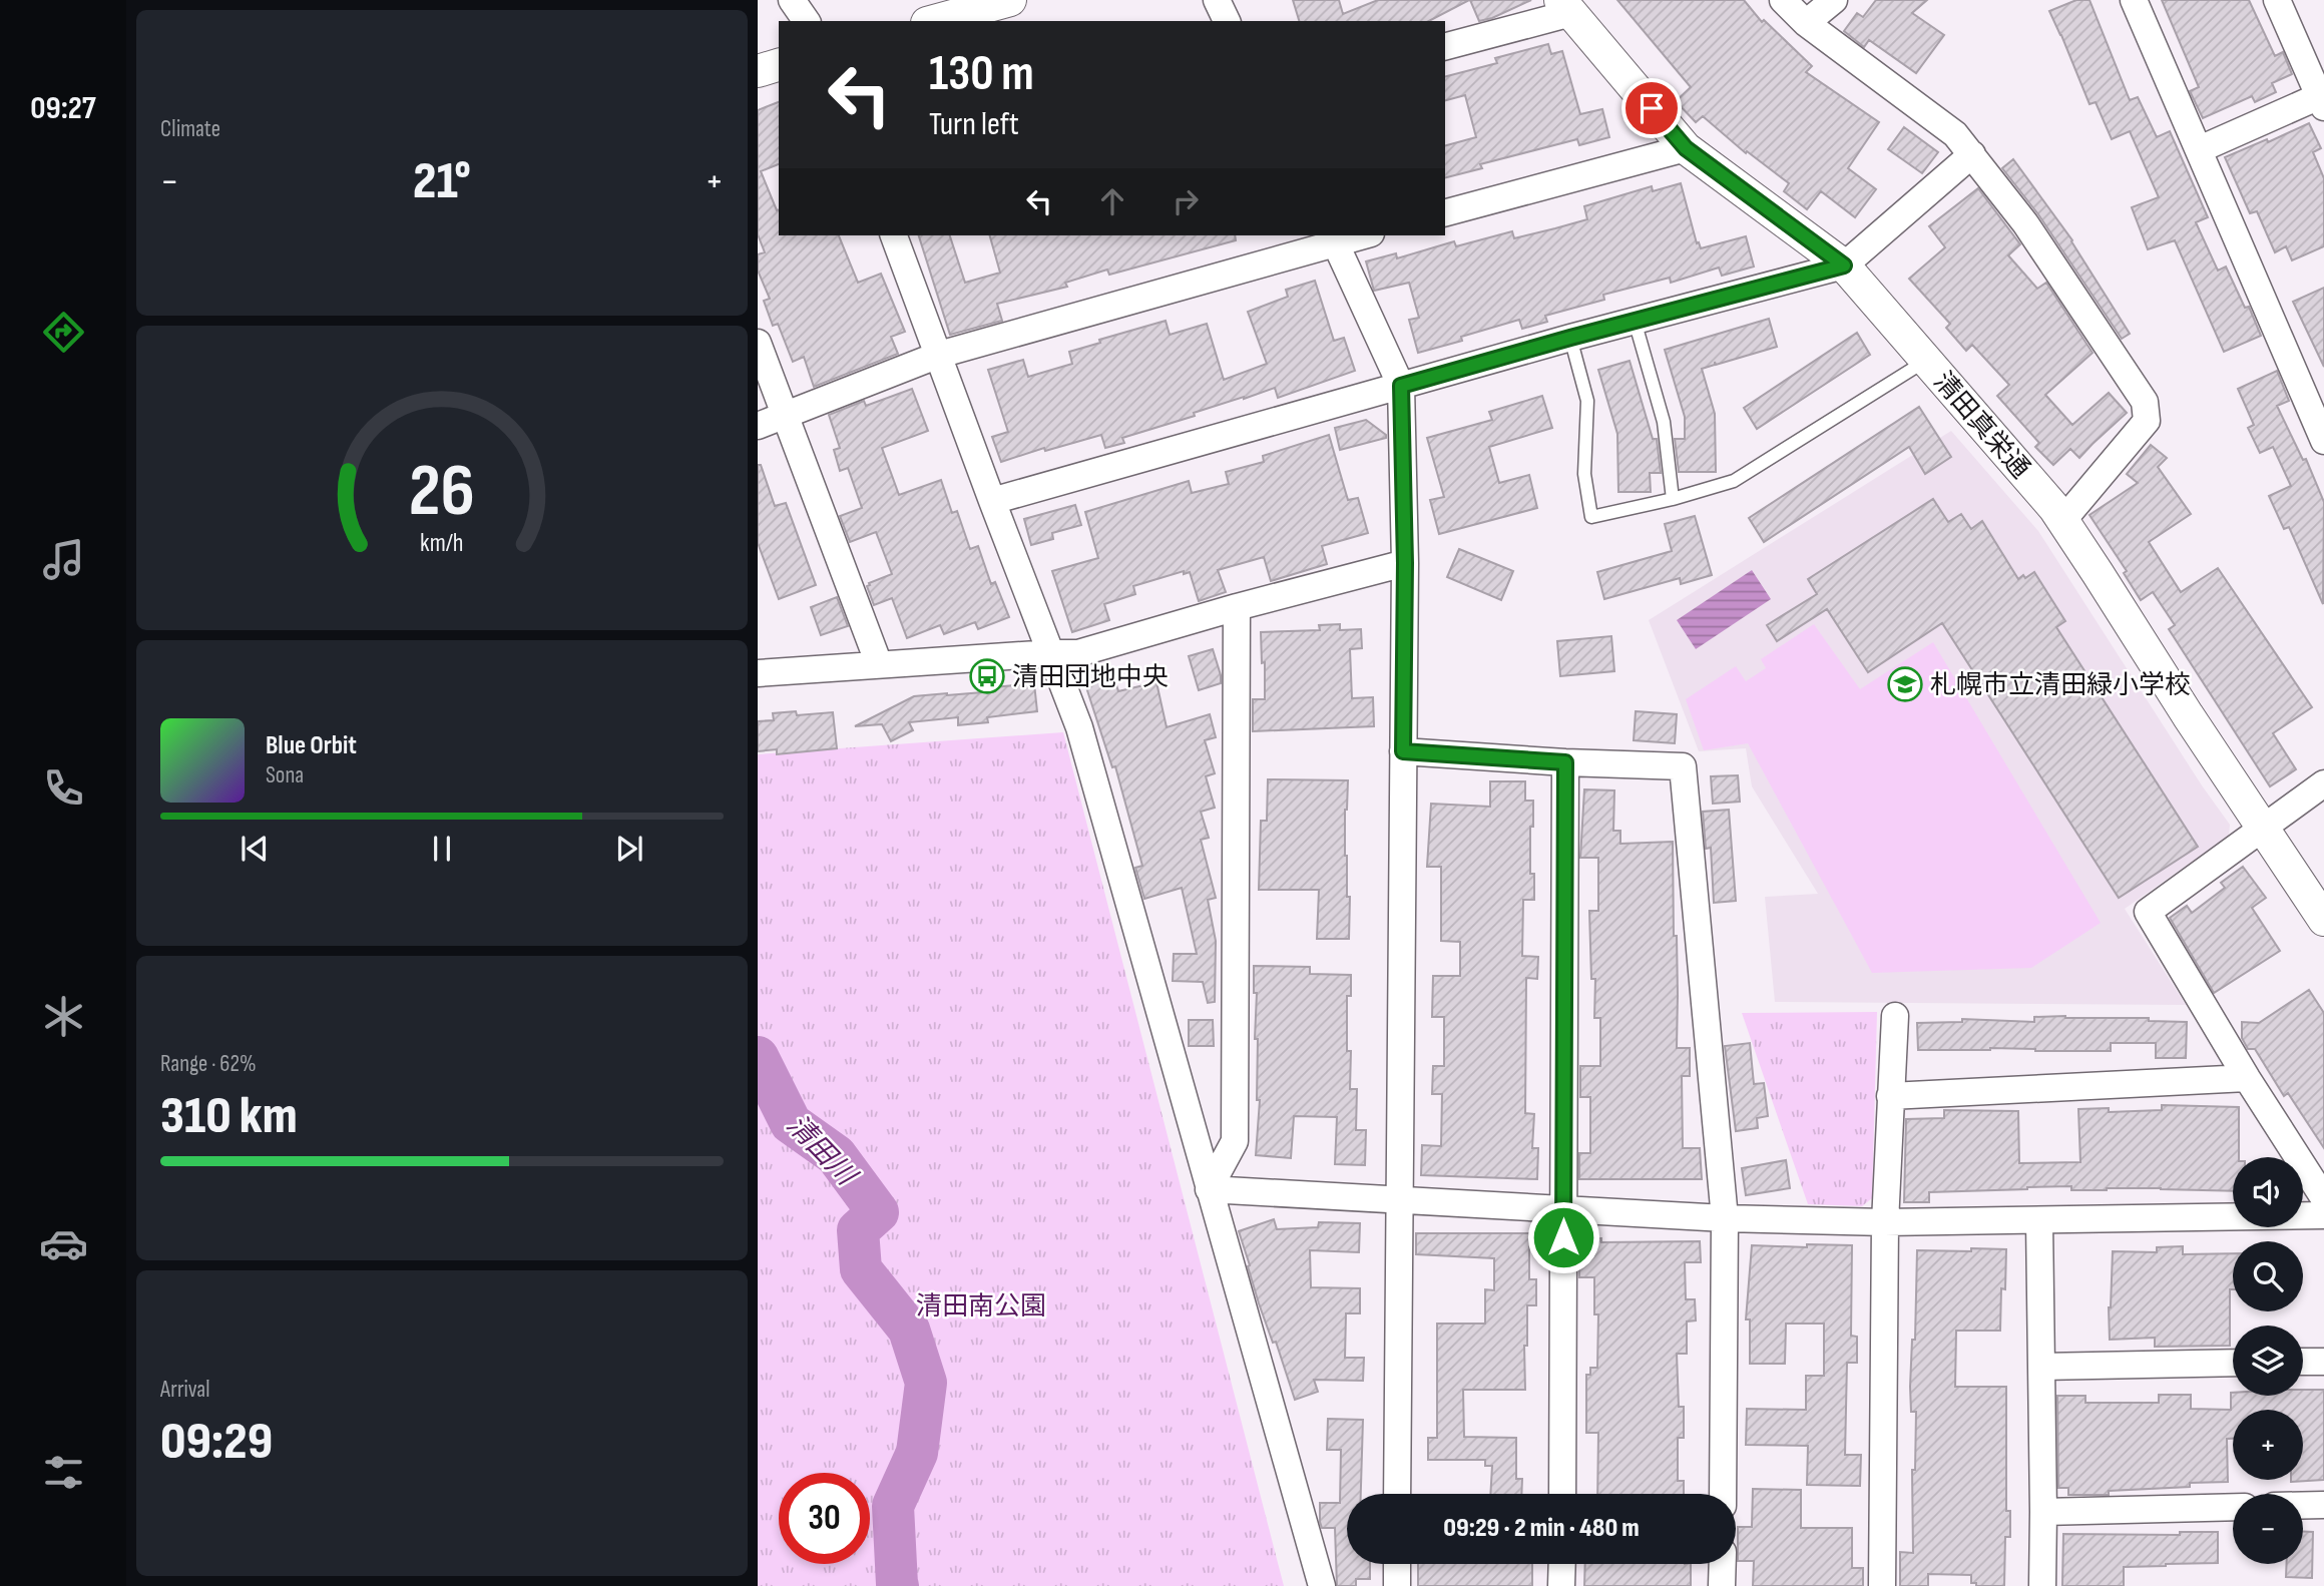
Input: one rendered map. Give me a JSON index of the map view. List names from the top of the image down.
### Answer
{
  "streets": {
    "street": ["清田真栄通"]
  },
  "water": ["清田川"],
  "parks": ["清田南公園"],
  "places": {
    "bus stop": ["清田団地中央"],
    "school or university": ["札幌市立清田緑小学校"]
  },
  "page": {
    "tabs": "09:27",
    "tile": [
      "Climate",
      ["Range · 62%", "310 km"],
      ["Arrival", "09:29"]
    ],
    "turn": ["130 m", "Turn left"],
    "heat": ["−", "21°", "+"],
    "song": ["Blue Orbit", "Sona"],
    "map_buttons": ["+", "−"],
    "limit": "30",
    "trip": "09:29 · 2 min · 480 m",
    "gauge": ["26", "km/h"]
  }
}
